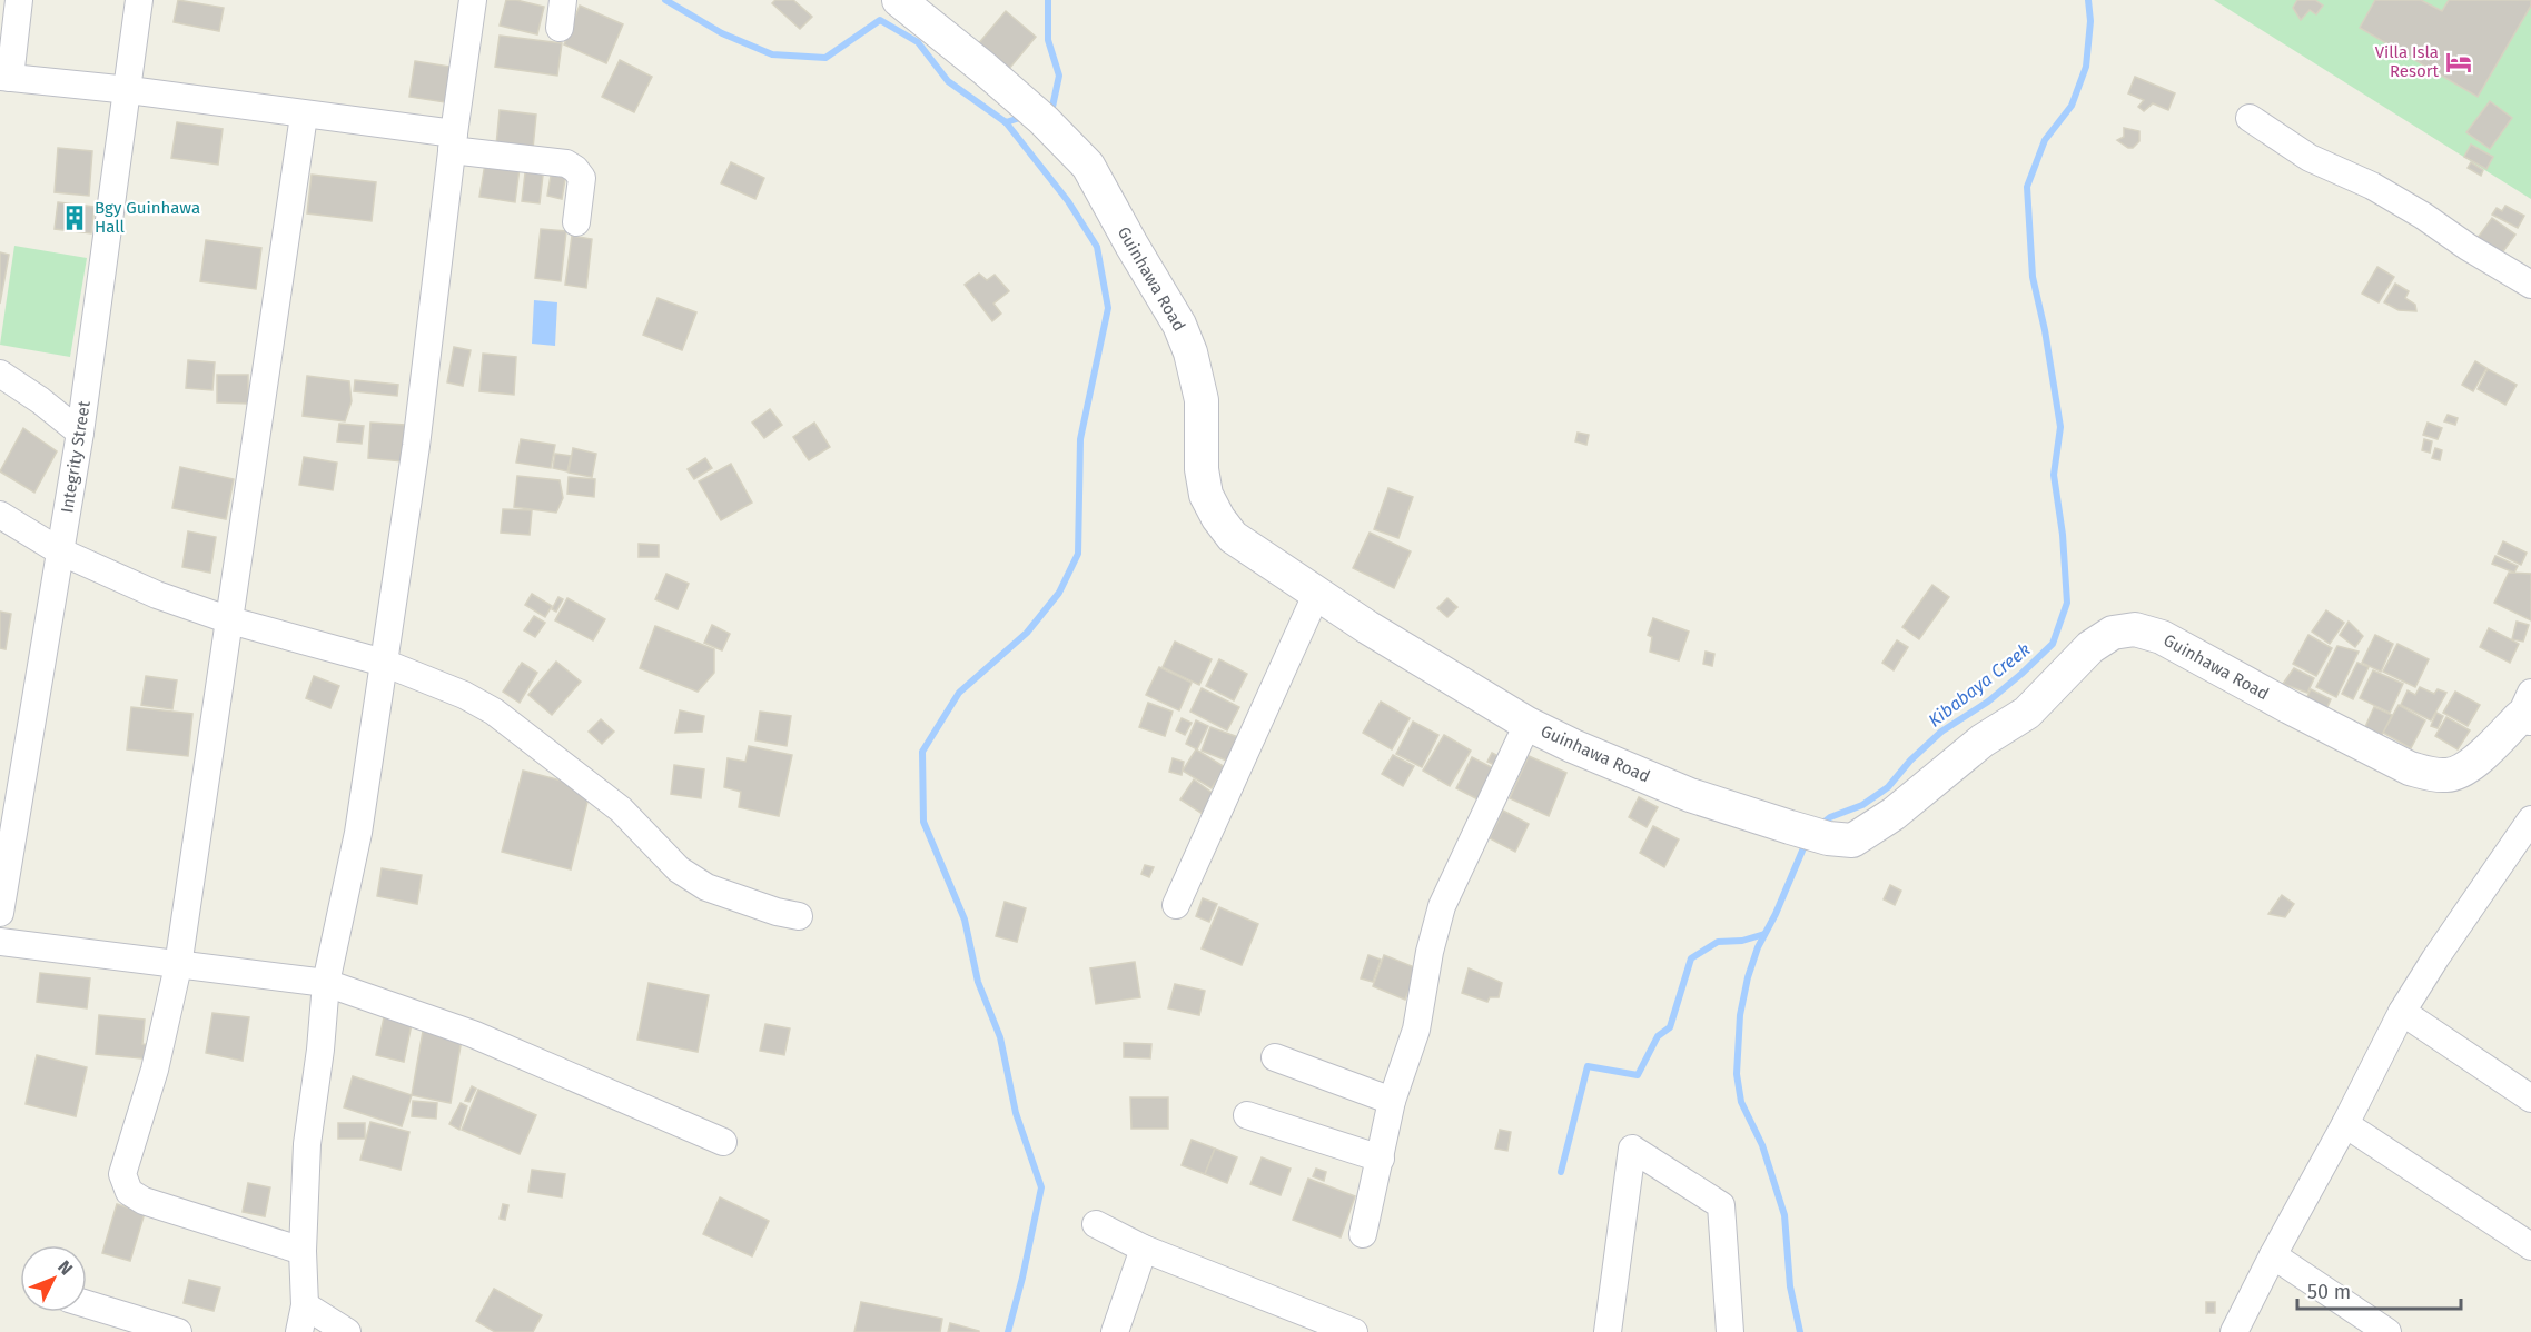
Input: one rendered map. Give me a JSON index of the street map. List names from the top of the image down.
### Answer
{
  "streets": {
    "street": ["Guinhawa Road", "Integrity Street"]
  },
  "water": ["Kibabaya Creek"],
  "places": {
    "hotel": ["Villa Isla Resort"],
    "building": ["Bgy Guinhawa Hall"]
  },
  "scale_bar": "50 m",
  "north": "top right"
}
